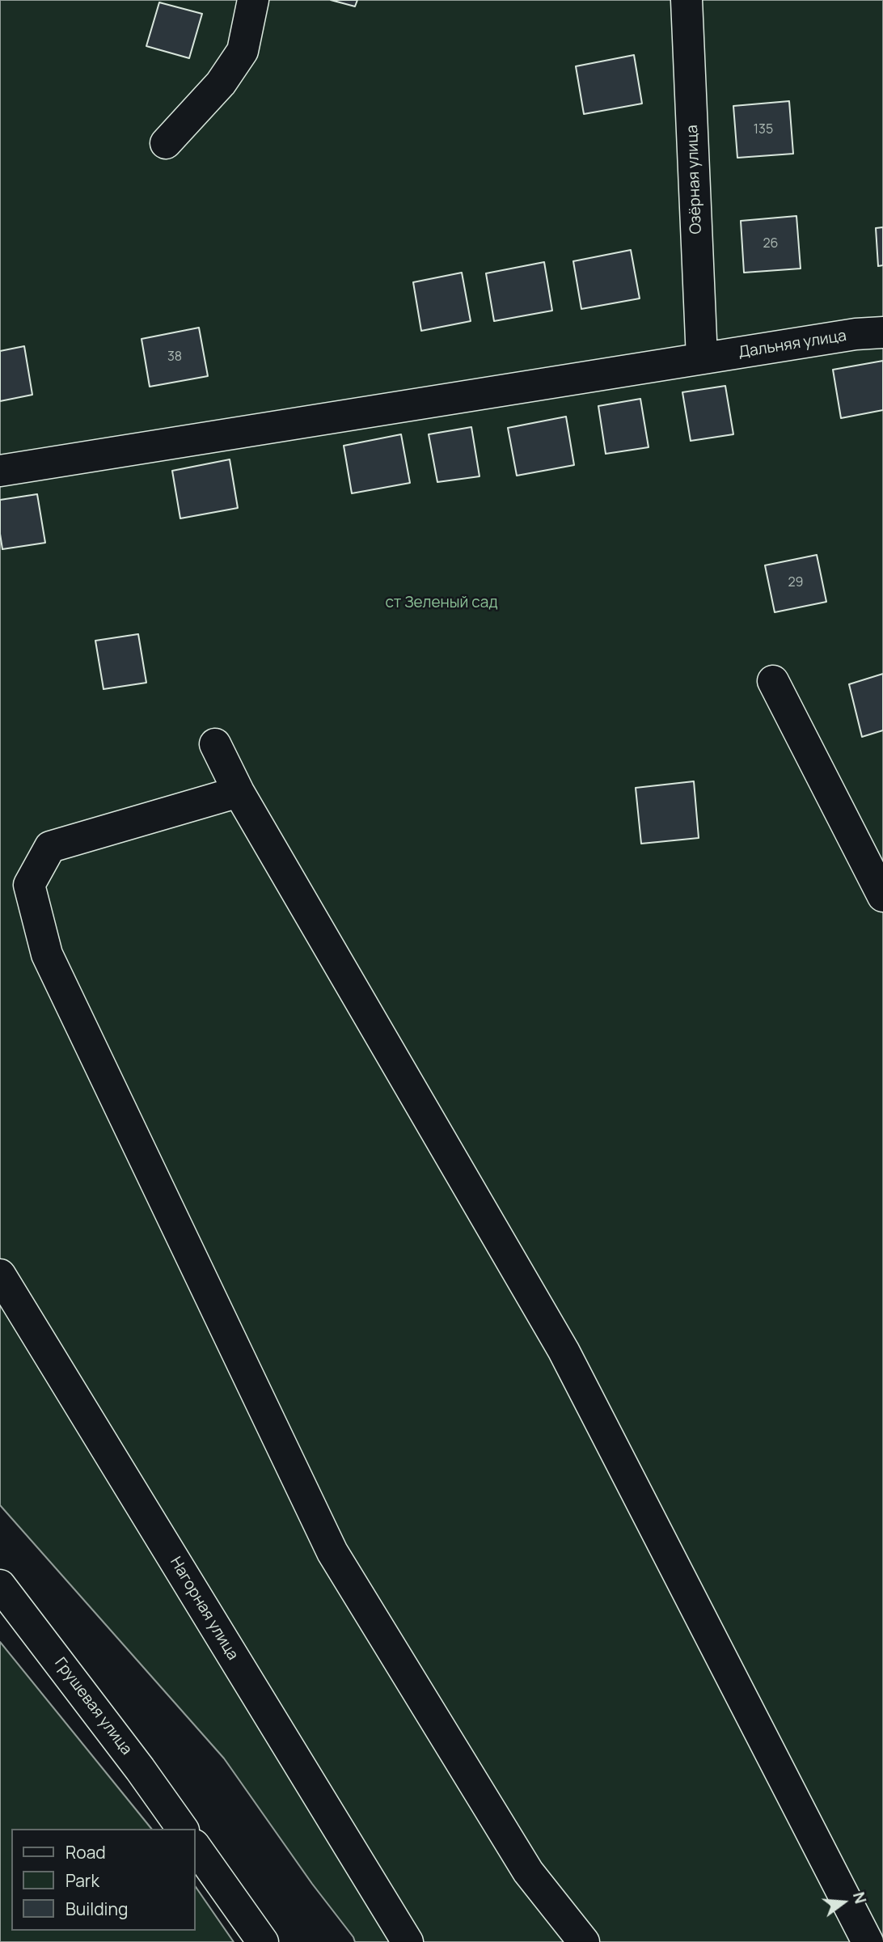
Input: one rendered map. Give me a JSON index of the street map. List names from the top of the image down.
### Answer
{
  "streets": {
    "street": [
      "Озёрная улица",
      "Дальняя улица",
      "Нагорная улица",
      "Грушевая улица"
    ]
  },
  "crossings": [
    ["Озёрная улица", "Дальняя улица"]
  ],
  "parks": ["ст Зеленый сад"],
  "house_numbers": [
    "135",
    "26",
    "38",
    "29"
  ],
  "legend": ["Road", "Park", "Building"],
  "north": "right"
}
